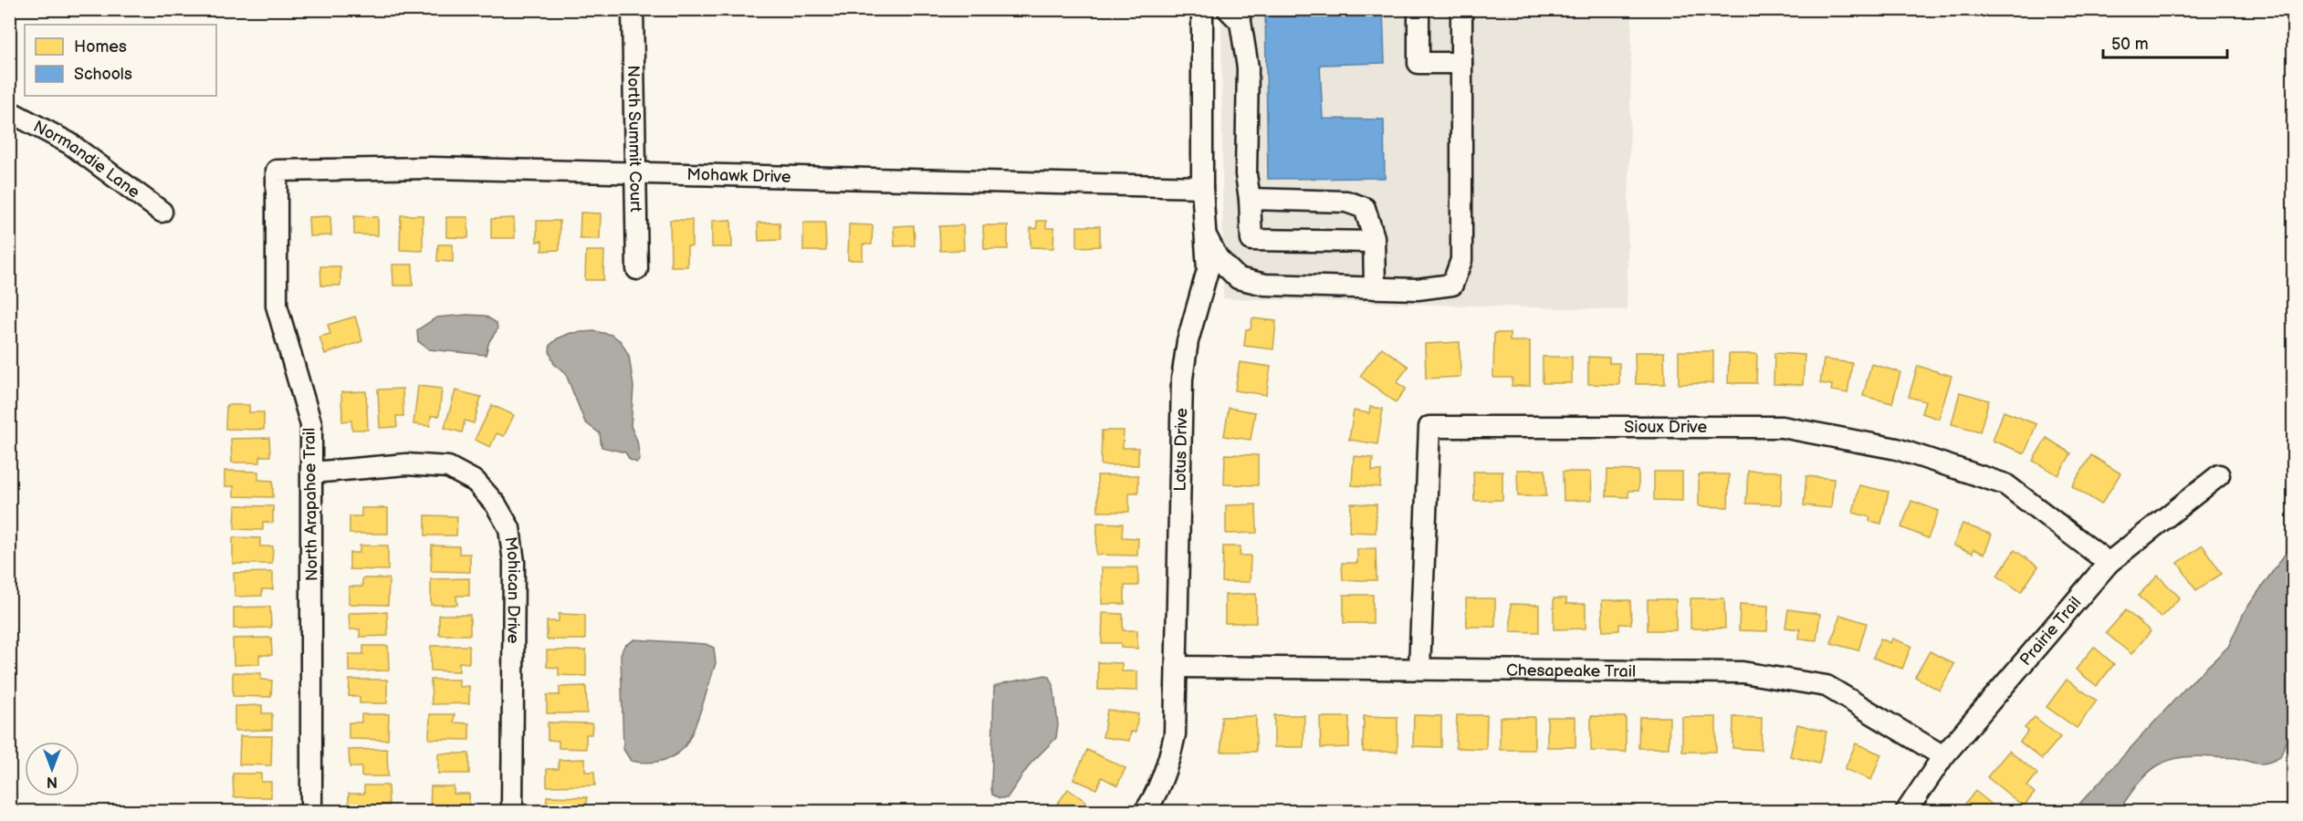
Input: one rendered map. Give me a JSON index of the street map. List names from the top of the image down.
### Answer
{
  "streets": {
    "street": [
      "North Summit Court",
      "Normandie Lane",
      "Mohawk Drive",
      "Sioux Drive",
      "Lotus Drive",
      "North Arapahoe Trail",
      "Mohican Drive",
      "Prairie Trail",
      "Chesapeake Trail"
    ]
  },
  "crossings": [
    ["North Summit Court", "Mohawk Drive"],
    ["Mohawk Drive", "Lotus Drive"],
    ["Mohawk Drive", "North Arapahoe Trail"],
    ["Sioux Drive", "Prairie Trail"],
    ["Sioux Drive", "Chesapeake Trail"],
    ["Lotus Drive", "Chesapeake Trail"],
    ["North Arapahoe Trail", "Mohican Drive"],
    ["Prairie Trail", "Chesapeake Trail"]
  ],
  "legend": ["Homes", "Schools"],
  "scale_bar": "50 m",
  "north": "bottom"
}
